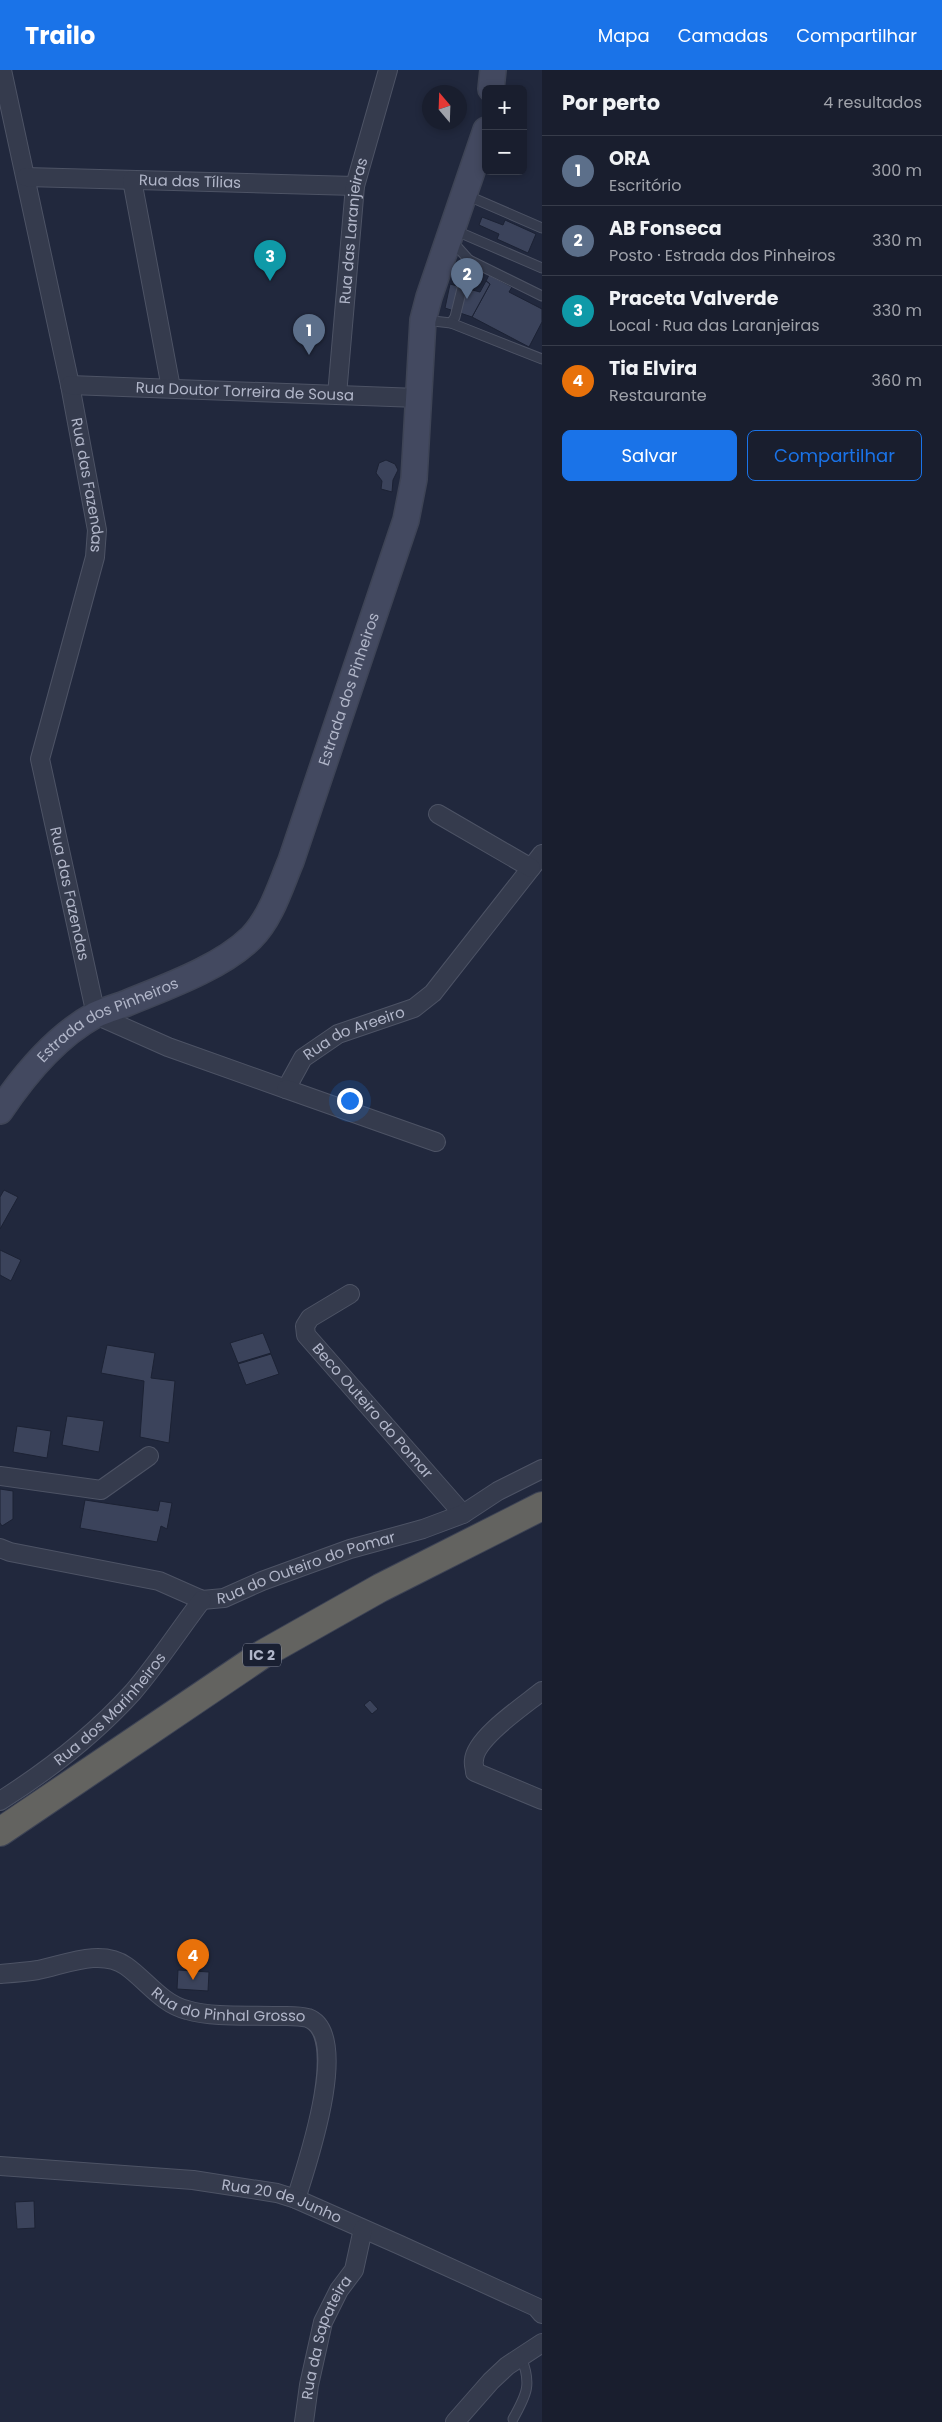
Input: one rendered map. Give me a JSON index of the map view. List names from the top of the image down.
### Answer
{
  "streets": {
    "highway": ["IC 2"],
    "main road": ["Estrada dos Pinheiros"],
    "street": [
      "Rua das Tílias",
      "Rua das Laranjeiras",
      "Rua Doutor Torreira de Sousa",
      "Rua das Fazendas",
      "Rua do Areeiro",
      "Beco Outeiro do Pomar",
      "Rua do Outeiro do Pomar",
      "Rua dos Marinheiros",
      "Rua do Pinhal Grosso",
      "Rua 20 de Junho",
      "Rua da Sapateira"
    ]
  },
  "crossings": [
    ["Rua das Tílias", "Rua das Laranjeiras"],
    ["Rua das Tílias", "Rua das Fazendas"],
    ["Rua das Laranjeiras", "Rua Doutor Torreira de Sousa"],
    ["Rua Doutor Torreira de Sousa", "Rua das Fazendas"],
    ["Rua Doutor Torreira de Sousa", "Estrada dos Pinheiros"],
    ["Rua das Fazendas", "Estrada dos Pinheiros"],
    ["Beco Outeiro do Pomar", "Rua do Outeiro do Pomar"],
    ["Rua do Outeiro do Pomar", "Rua dos Marinheiros"],
    ["Rua do Pinhal Grosso", "Rua 20 de Junho"],
    ["Rua 20 de Junho", "Rua da Sapateira"]
  ],
  "north": "top",
  "page": {
    "header": "Trailo",
    "nav": ["Mapa", "Camadas", "Compartilhar"],
    "heading": ["Por perto", "4 resultados"],
    "map_buttons": ["+", "−"],
    "list": [
      {
        "mark": "1",
        "name": "ORA",
        "note": "Escritório",
        "value": "300 m"
      },
      {
        "mark": "2",
        "name": "AB Fonseca",
        "note": "Posto · Estrada dos Pinheiros",
        "value": "330 m"
      },
      {
        "mark": "3",
        "name": "Praceta Valverde",
        "note": "Local · Rua das Laranjeiras",
        "value": "330 m"
      },
      {
        "mark": "4",
        "name": "Tia Elvira",
        "note": "Restaurante",
        "value": "360 m"
      }
    ],
    "pins": [
      "3",
      "2",
      "1",
      "4"
    ],
    "buttons": ["Salvar", "Compartilhar"]
  }
}
